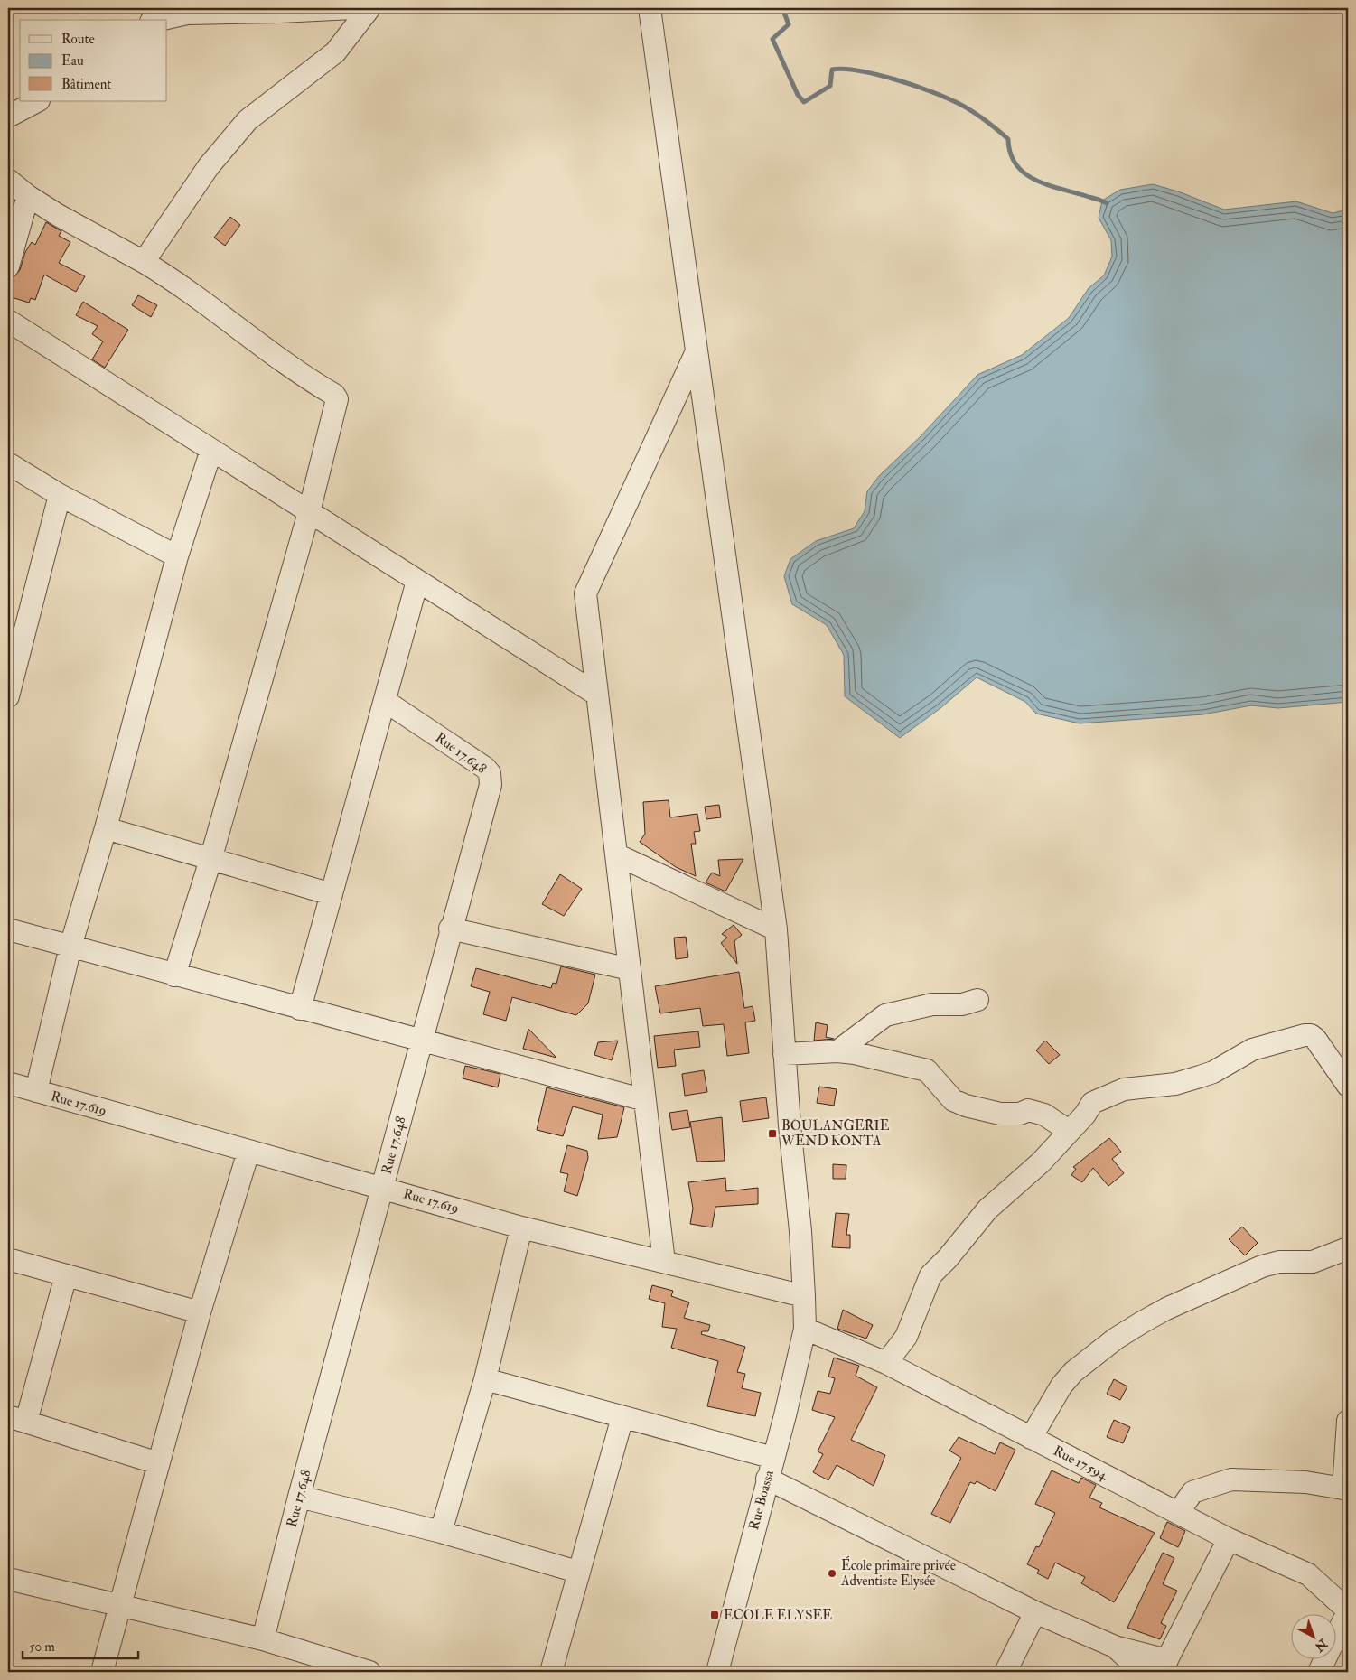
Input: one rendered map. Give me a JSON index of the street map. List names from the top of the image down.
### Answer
{
  "streets": {
    "street": [
      "Rue 17.648",
      "Rue 17.619",
      "Rue 17.594",
      "Rue Boassa"
    ]
  },
  "crossings": [
    ["Rue 17.648", "Rue 17.619"],
    ["Rue 17.619", "Rue Boassa"],
    ["Rue 17.594", "Rue Boassa"]
  ],
  "places": {
    "transit": ["BOULANGERIE WEND KONTA", "ECOLE ELYSEE"],
    "other": ["École primaire privée Adventiste Elysée"]
  },
  "legend": ["Route", "Eau", "Bâtiment"],
  "scale_bar": "50 m",
  "north": "bottom right"
}
